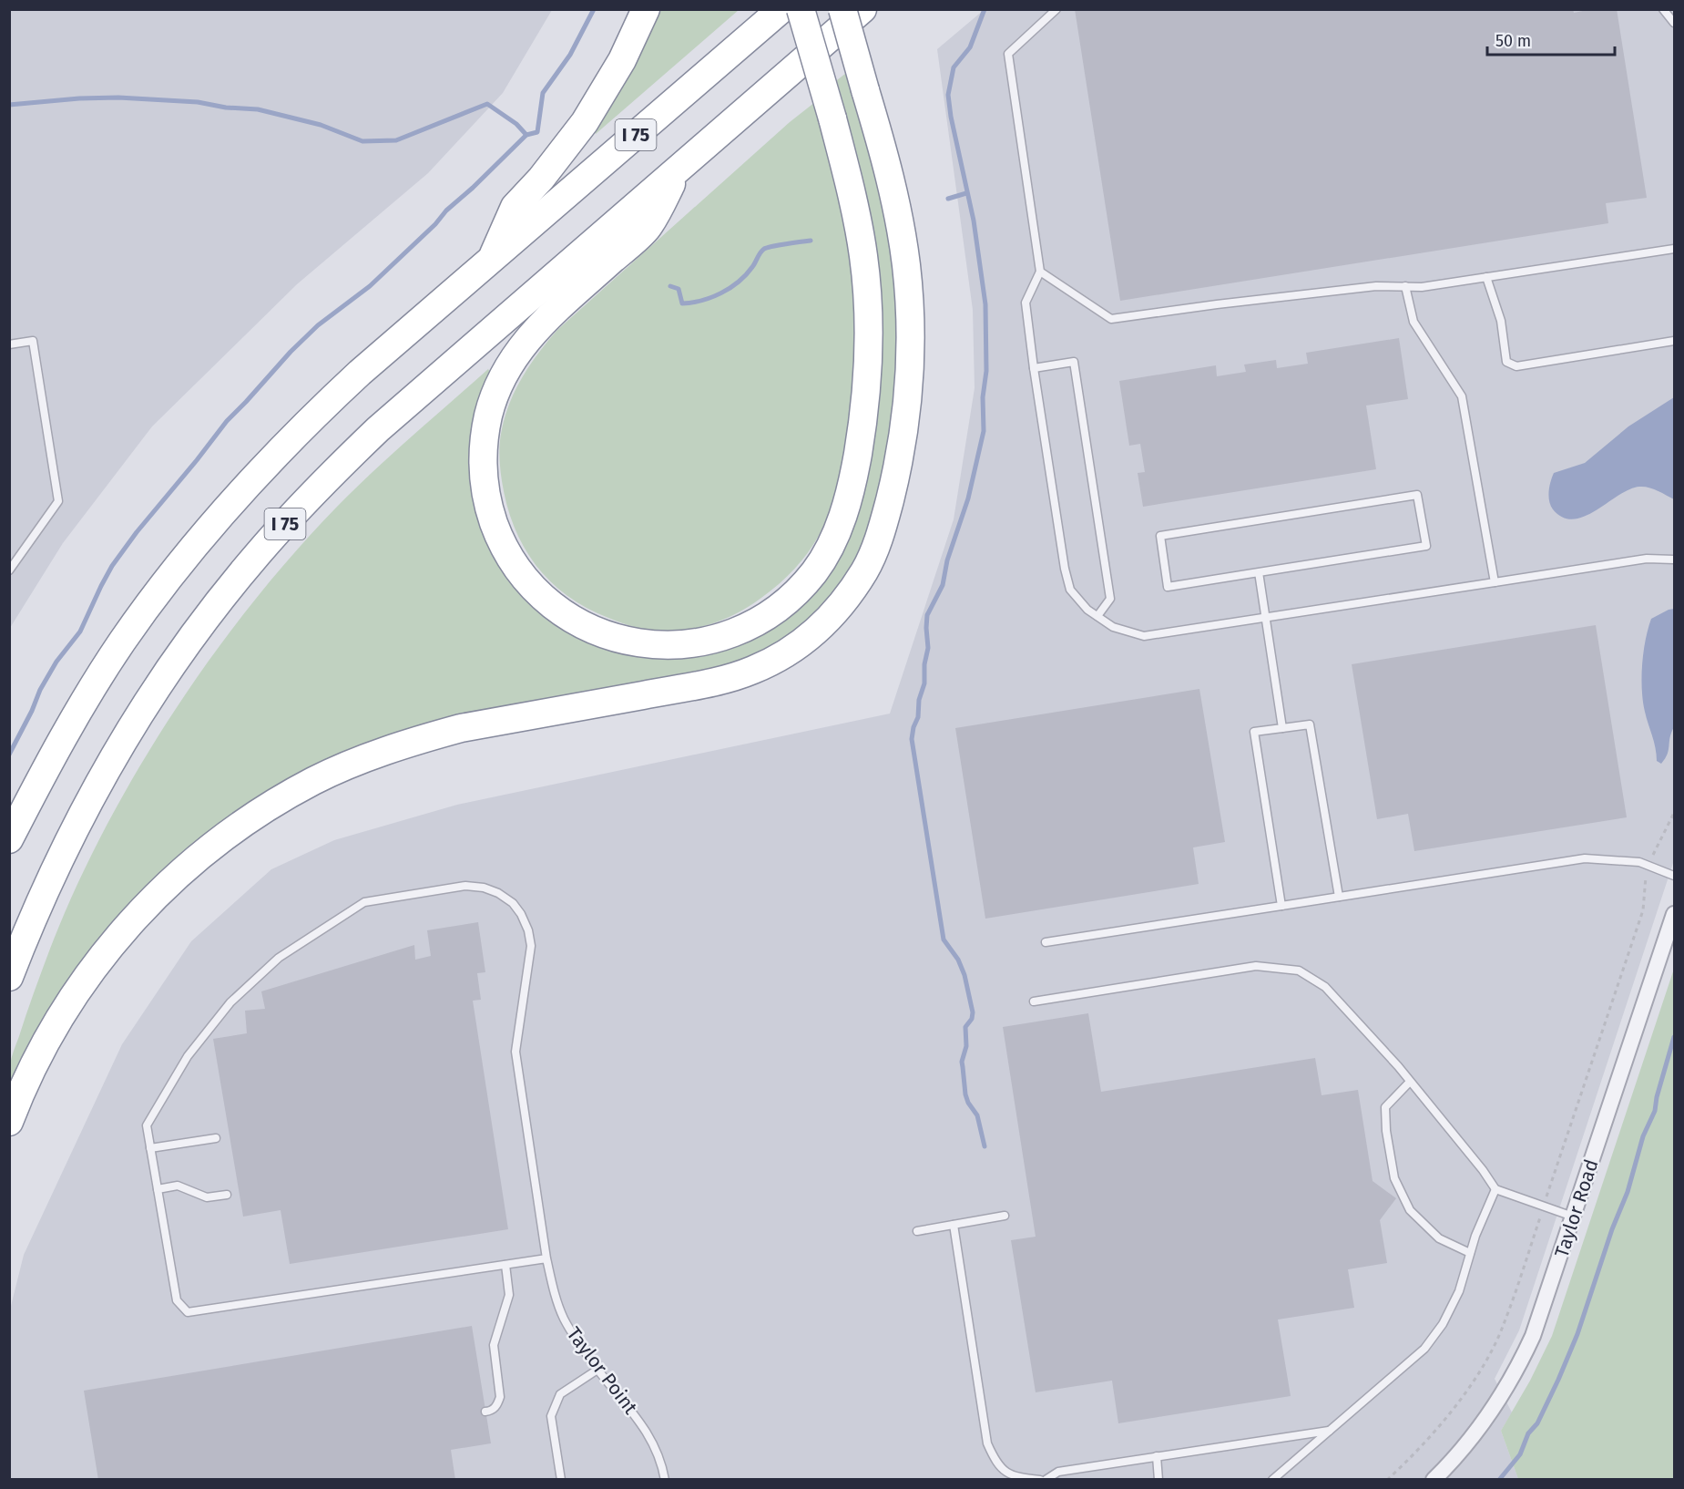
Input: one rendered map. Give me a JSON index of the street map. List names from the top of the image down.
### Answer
{
  "streets": {
    "highway": ["I 75"],
    "street": ["Taylor Road"],
    "lane": ["Taylor Point"]
  },
  "scale_bar": "50 m"
}
